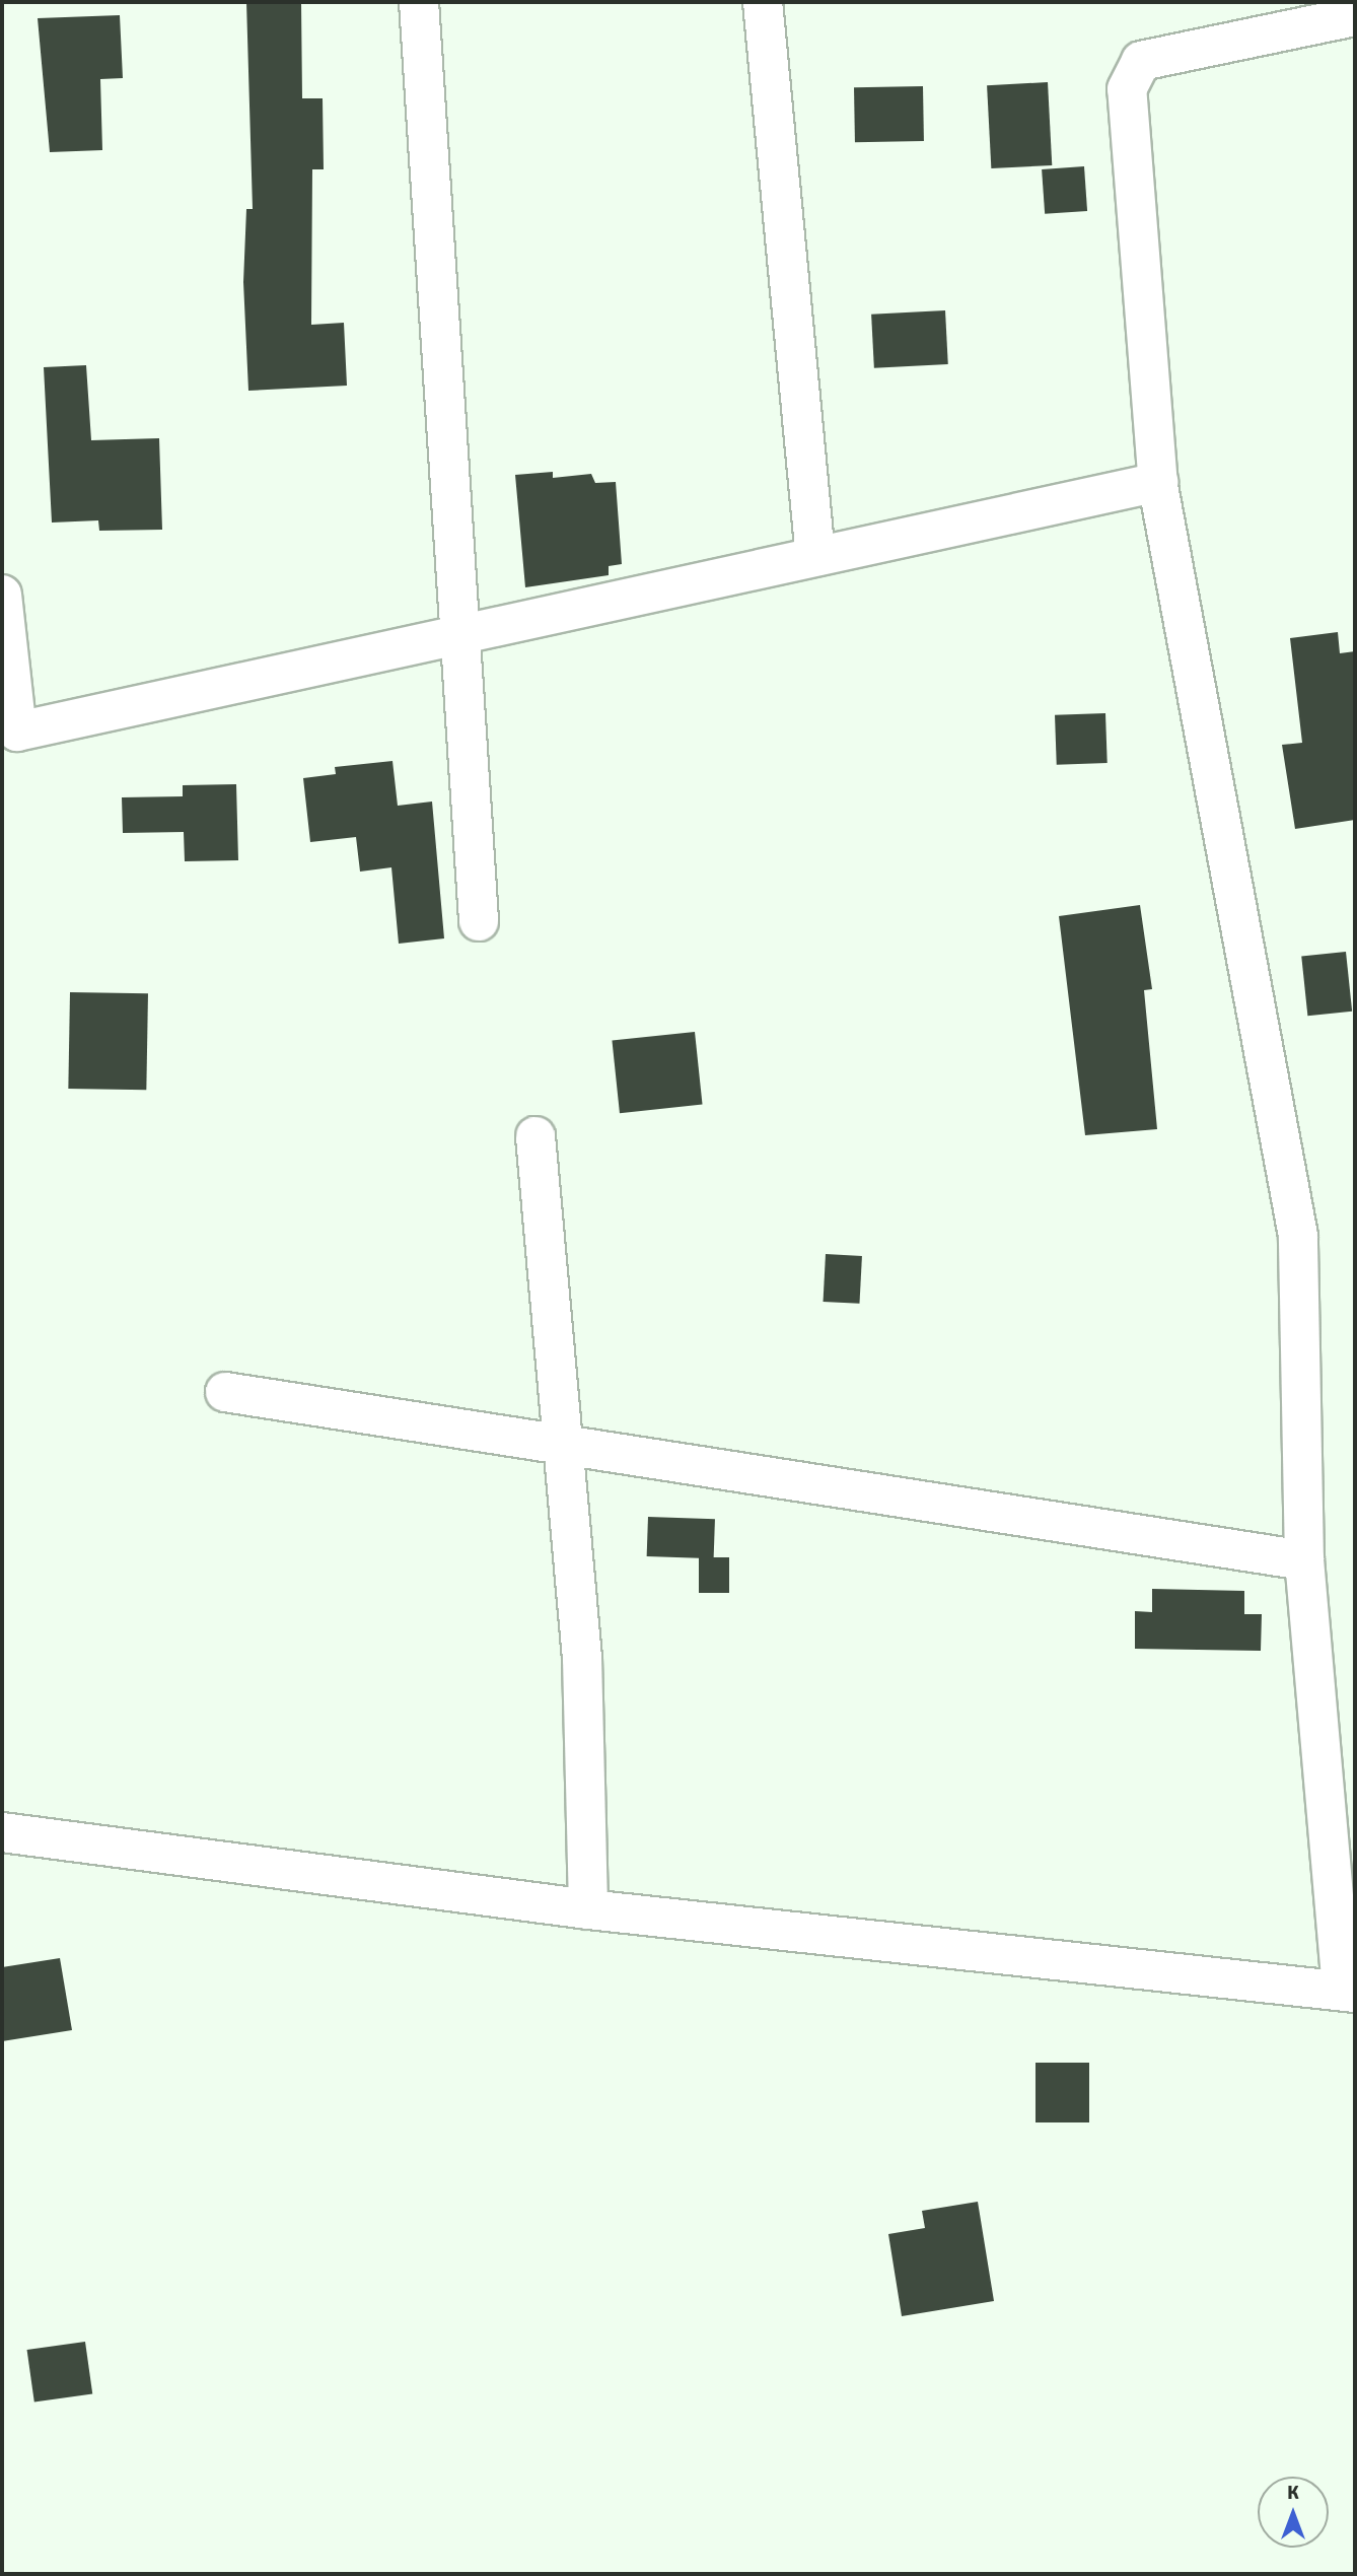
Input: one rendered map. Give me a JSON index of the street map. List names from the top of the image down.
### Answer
{
  "north": "top"
}
